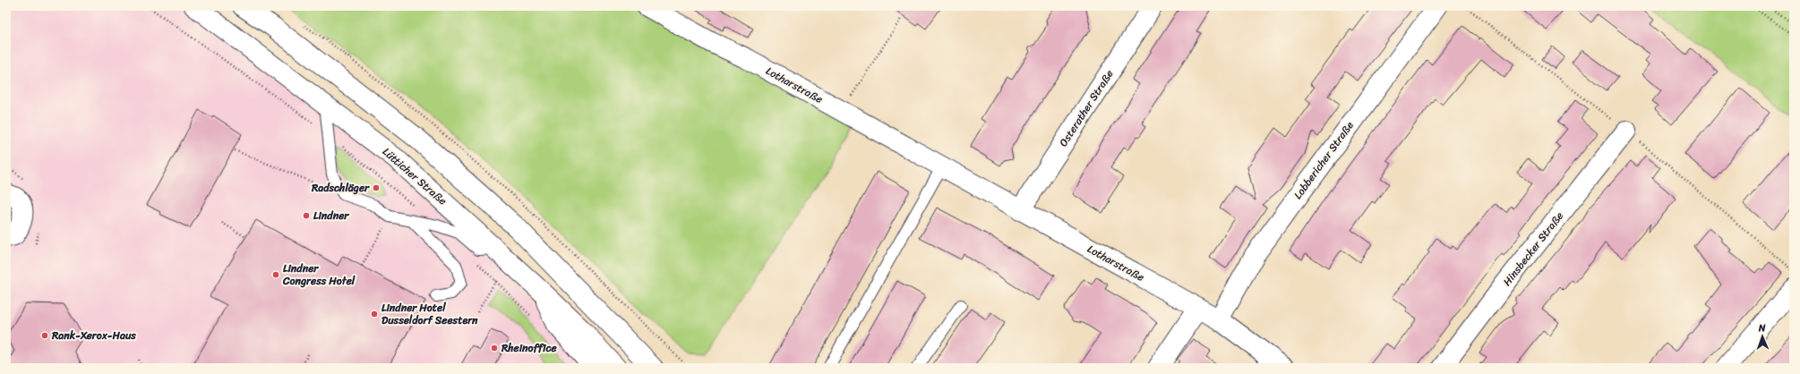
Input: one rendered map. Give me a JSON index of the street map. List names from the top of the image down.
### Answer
{
  "streets": {
    "street": [
      "Lotharstraße",
      "Osterather Straße",
      "Lobbericher Straße",
      "Lütticher Straße",
      "Hinsbecker Straße"
    ]
  },
  "crossings": [
    ["Lotharstraße", "Osterather Straße"],
    ["Lotharstraße", "Lobbericher Straße"]
  ],
  "places": [
    "Radschläger",
    "Lindner",
    "Lindner Congress Hotel",
    "Lindner Hotel Dusseldorf Seestern",
    "Rank-Xerox-Haus",
    "Rheinoffice"
  ],
  "north": "top"
}
